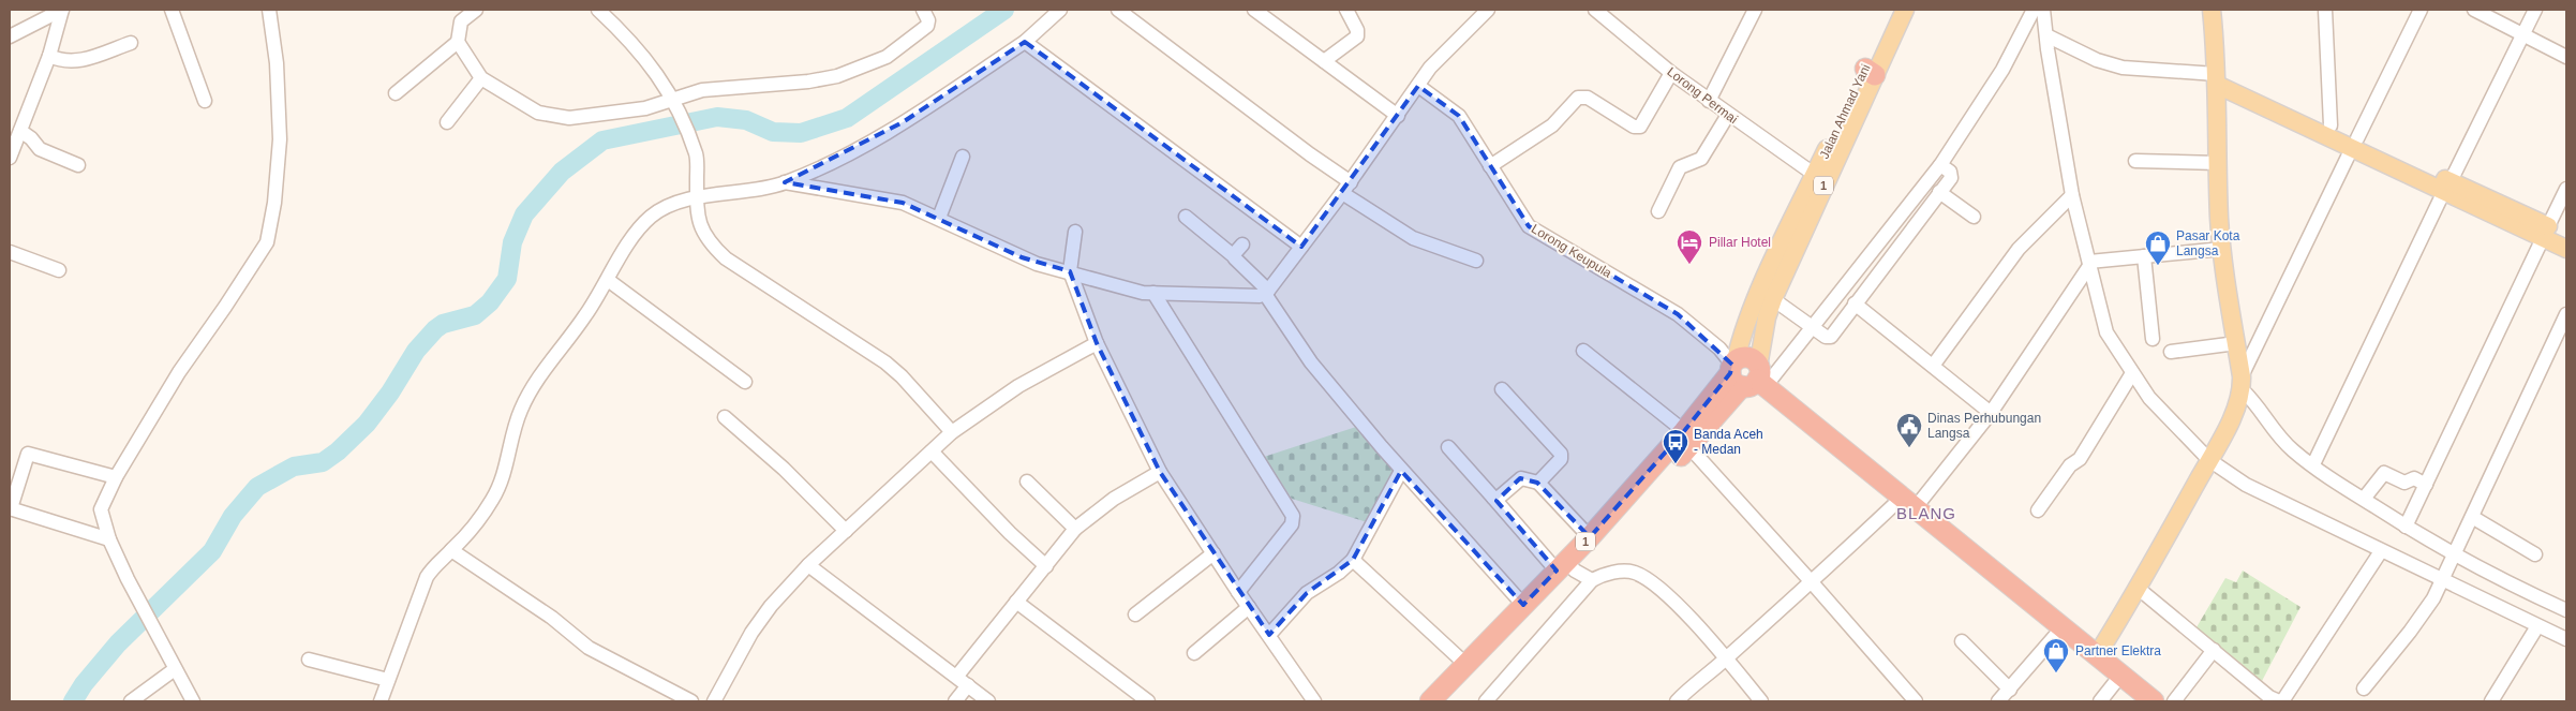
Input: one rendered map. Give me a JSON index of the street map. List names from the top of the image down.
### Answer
{
  "streets": {
    "highway": ["1"],
    "main road": ["Jalan Ahmad Yani"],
    "street": ["Lorong Permai", "Lorong Keupula"]
  },
  "crossings": [
    ["Lorong Permai", "Jalan Ahmad Yani"],
    ["Jalan Ahmad Yani", "1"],
    ["Jalan Ahmad Yani", "Lorong Keupula"],
    ["1", "Lorong Keupula"]
  ],
  "districts": ["BLANG"],
  "places": {
    "hotel": ["Pillar Hotel"],
    "shop": ["Pasar Kota Langsa", "Partner Elektra"],
    "public building": ["Dinas Perhubungan Langsa"],
    "bus stop": ["Banda Aceh - Medan"]
  }
}
